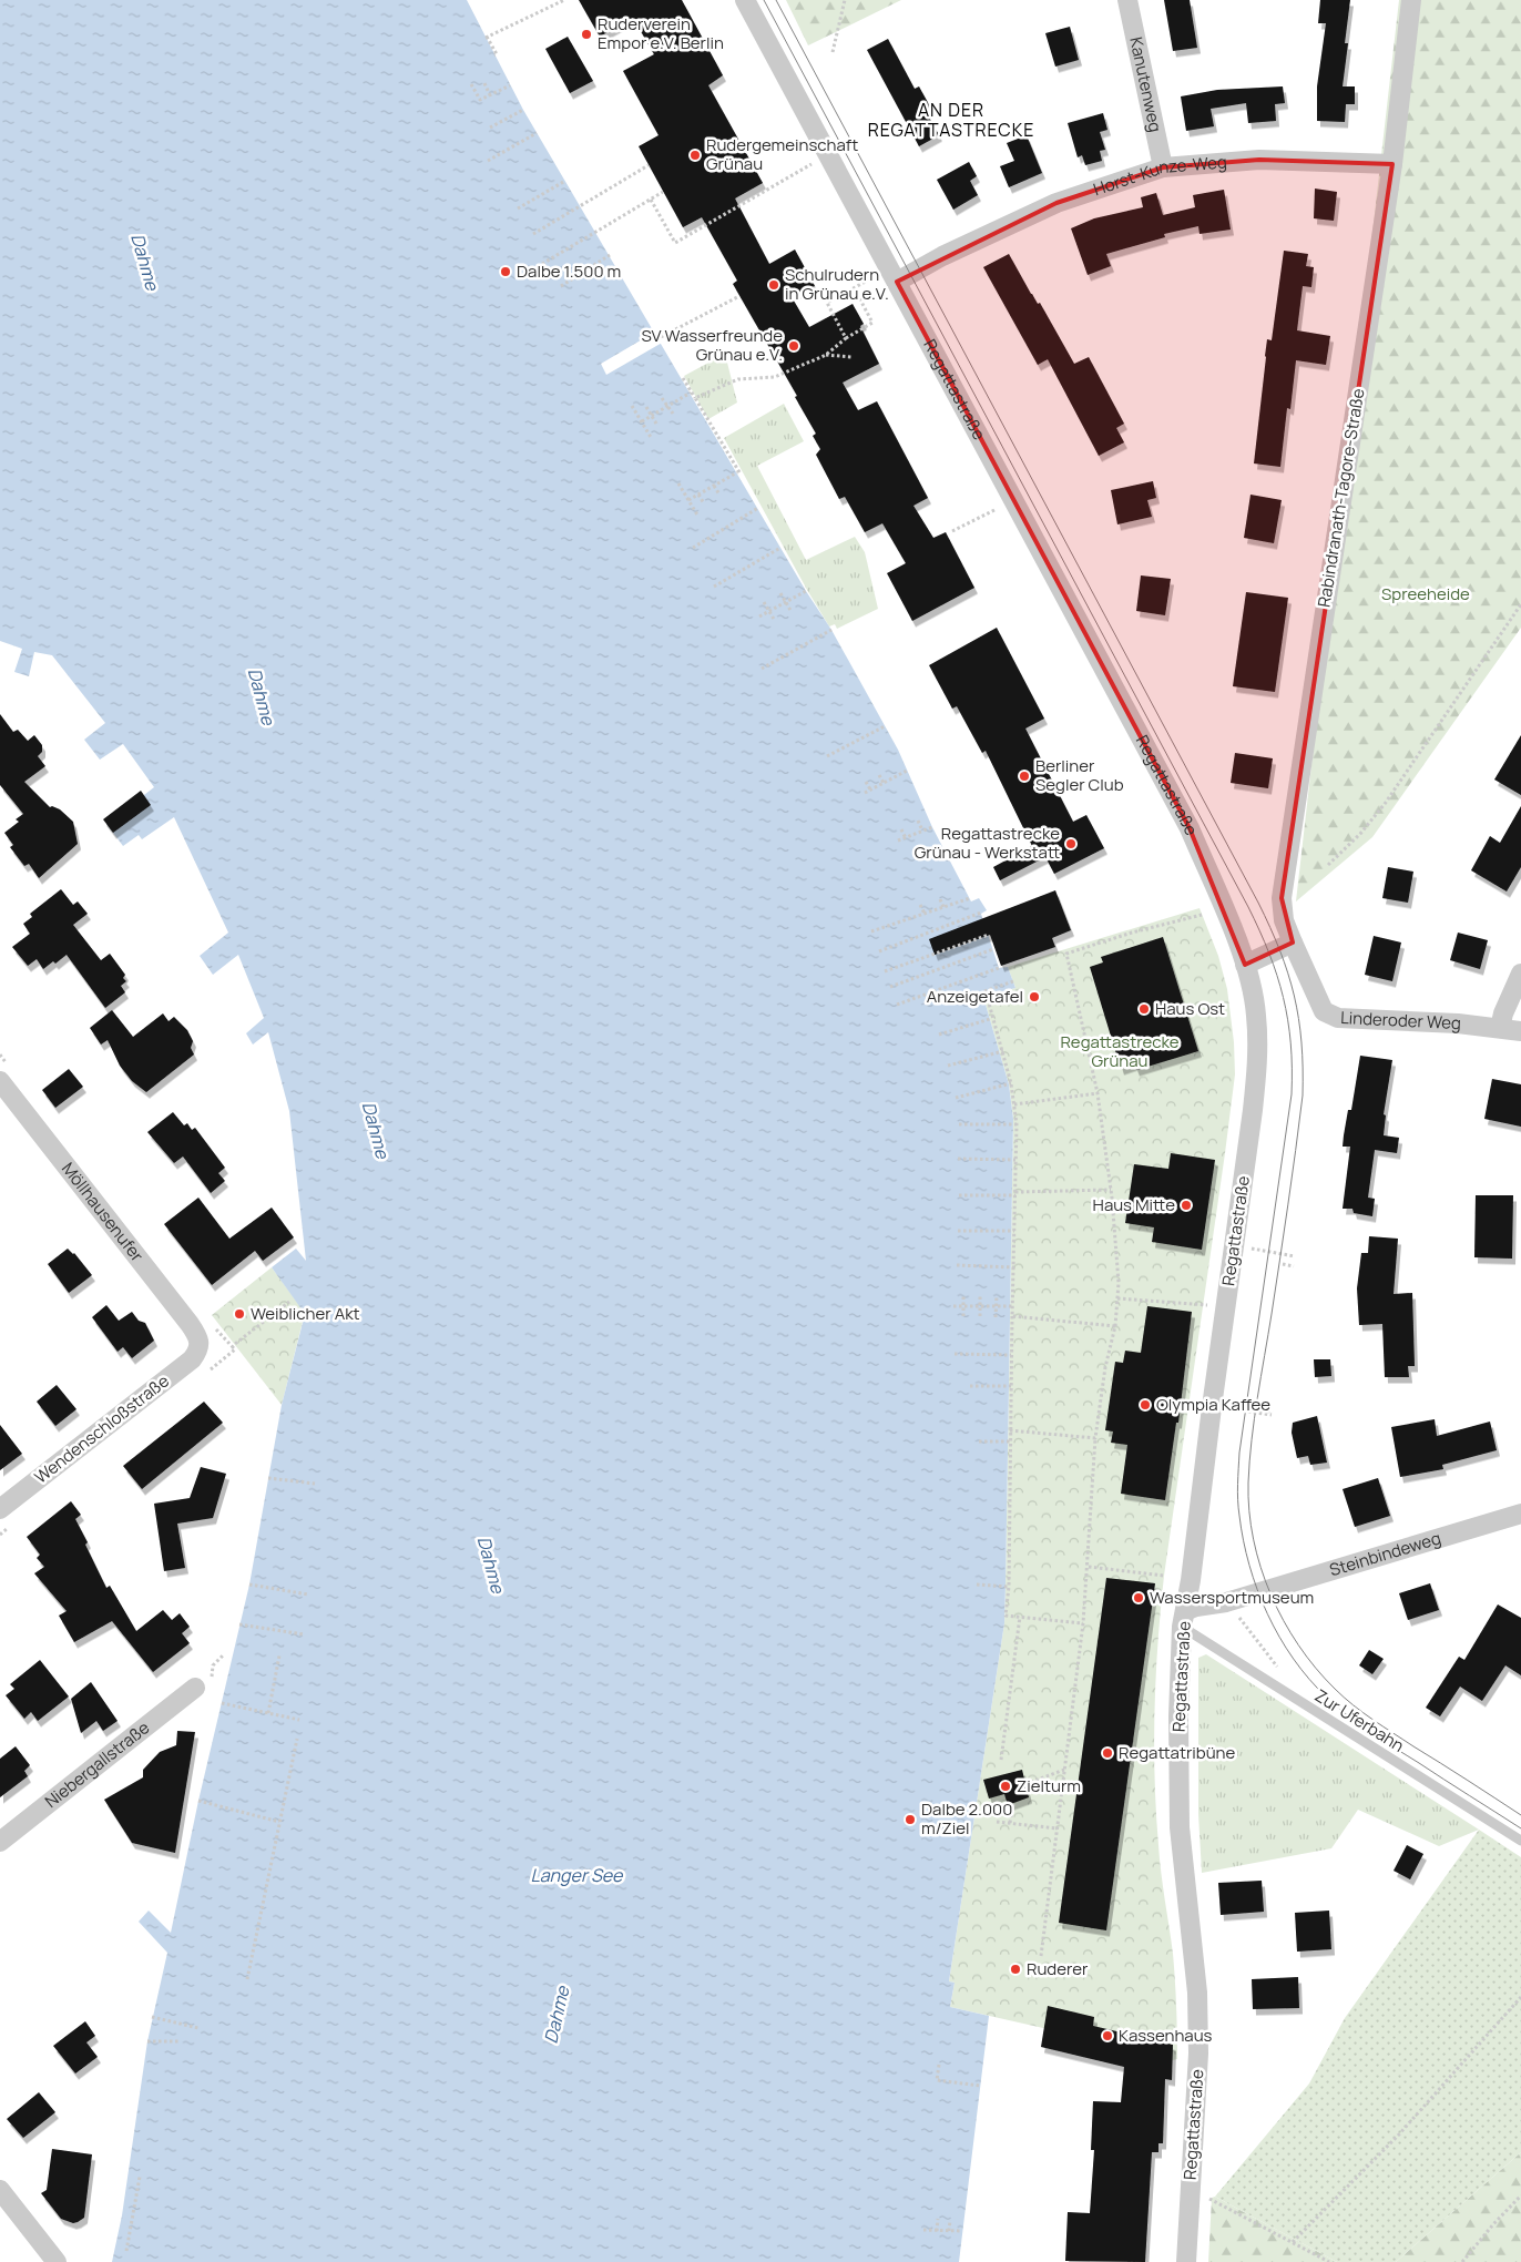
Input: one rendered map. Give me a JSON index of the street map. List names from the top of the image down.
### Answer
{
  "streets": {
    "street": [
      "Kanutenweg",
      "Horst-Kunze-Weg",
      "Regattastraße",
      "Rabindranath-Tagore-Straße",
      "Linderoder Weg",
      "Möllhausenufer",
      "Wendenschloßstraße",
      "Steinbindeweg",
      "Niebergallstraße"
    ],
    "lane": ["Zur Uferbahn"]
  },
  "crossings": [
    ["Kanutenweg", "Horst-Kunze-Weg"],
    ["Horst-Kunze-Weg", "Regattastraße"],
    ["Horst-Kunze-Weg", "Rabindranath-Tagore-Straße"],
    ["Regattastraße", "Steinbindeweg"],
    ["Regattastraße", "Zur Uferbahn"],
    ["Rabindranath-Tagore-Straße", "Linderoder Weg"],
    ["Möllhausenufer", "Wendenschloßstraße"],
    ["Steinbindeweg", "Zur Uferbahn"]
  ],
  "districts": ["AN DER REGATTASTRECKE"],
  "water": ["Dahme", "Langer See"],
  "parks": ["Spreeheide", "Regattastrecke Grünau"],
  "places": [
    "Ruderverein Empor e.V. Berlin",
    "Rudergemeinschaft Grünau",
    "Dalbe 1.500 m",
    "Schulrudern in Grünau e.V.",
    "SV Wasserfreunde Grünau e.V.",
    "Berliner Segler Club",
    "Regattastrecke Grünau - Werkstatt",
    "Anzeigetafel",
    "Haus Ost",
    "Haus Mitte",
    "Weiblicher Akt",
    "Olympia Kaffee",
    "Wassersportmuseum",
    "Regattatribüne",
    "Zielturm",
    "Dalbe 2.000 m/Ziel",
    "Ruderer",
    "Kassenhaus"
  ]
}
